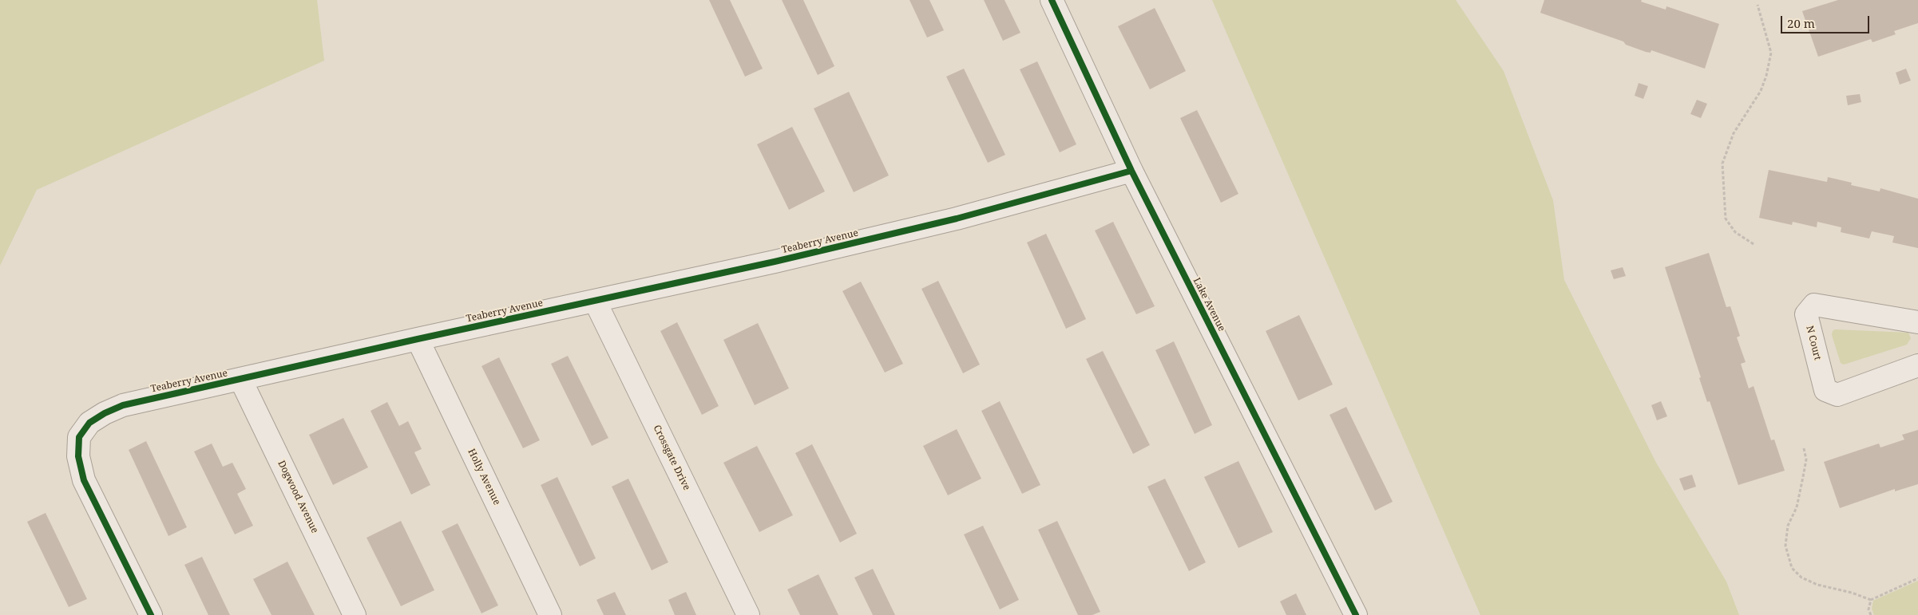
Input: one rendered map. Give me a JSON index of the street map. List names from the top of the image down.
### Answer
{
  "streets": {
    "street": [
      "Teaberry Avenue",
      "Lake Avenue",
      "N Court",
      "Crossgate Drive",
      "Holly Avenue",
      "Dogwood Avenue"
    ]
  },
  "crossings": [
    ["Teaberry Avenue", "Lake Avenue"],
    ["Teaberry Avenue", "Crossgate Drive"],
    ["Teaberry Avenue", "Holly Avenue"],
    ["Teaberry Avenue", "Dogwood Avenue"]
  ],
  "scale_bar": "20 m"
}
